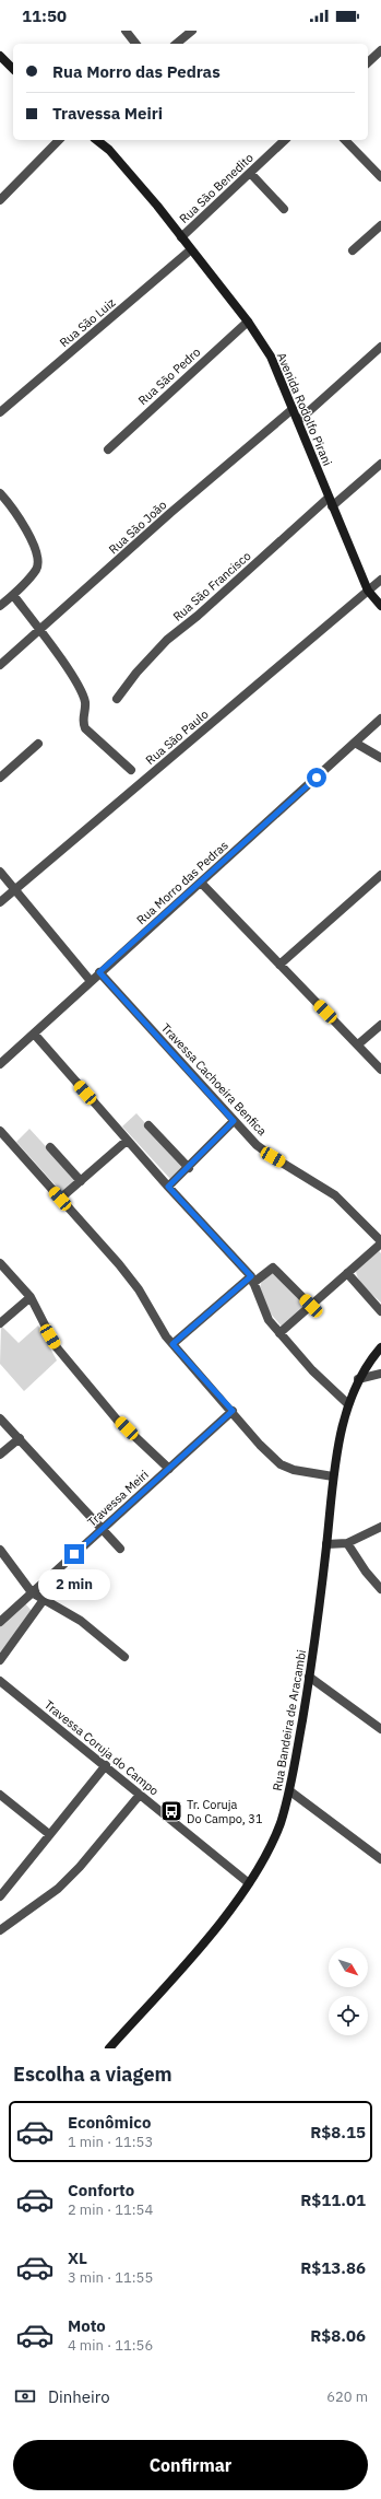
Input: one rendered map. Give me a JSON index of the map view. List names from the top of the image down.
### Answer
{
  "streets": {
    "main road": ["Avenida Rodolfo Pirani", "Rua Bandeira de Aracambi"],
    "street": [
      "Rua São Benedito",
      "Rua São Luiz",
      "Rua São Pedro",
      "Rua São João",
      "Rua São Francisco",
      "Rua São Paulo",
      "Rua Morro das Pedras",
      "Travessa Cachoeira Benfica",
      "Travessa Meiri",
      "Travessa Coruja do Campo"
    ]
  },
  "crossings": [
    ["Rua São Benedito", "Avenida Rodolfo Pirani"],
    ["Rua São Luiz", "Avenida Rodolfo Pirani"],
    ["Rua São Pedro", "Avenida Rodolfo Pirani"],
    ["Avenida Rodolfo Pirani", "Rua São João"],
    ["Avenida Rodolfo Pirani", "Rua São Francisco"],
    ["Avenida Rodolfo Pirani", "Rua São Paulo"],
    ["Rua Morro das Pedras", "Travessa Cachoeira Benfica"],
    ["Rua Bandeira de Aracambi", "Travessa Coruja do Campo"]
  ],
  "places": {
    "bus stop": ["Tr. Coruja Do Campo, 31"]
  },
  "north": "bottom right",
  "page": {
    "status": "11:50",
    "banner": ["Rua Morro das Pedras", "Travessa Meiri"],
    "bubble": "2 min",
    "heading": "Escolha a viagem",
    "list": [
      {
        "name": "Econômico",
        "note": "1 min · 11:53",
        "value": "R$8.15"
      },
      {
        "name": "Conforto",
        "note": "2 min · 11:54",
        "value": "R$11.01"
      },
      {
        "name": "XL",
        "note": "3 min · 11:55",
        "value": "R$13.86"
      },
      {
        "name": "Moto",
        "note": "4 min · 11:56",
        "value": "R$8.06"
      }
    ],
    "pay": ["Dinheiro", "620 m"],
    "buttons": "Confirmar"
  }
}
